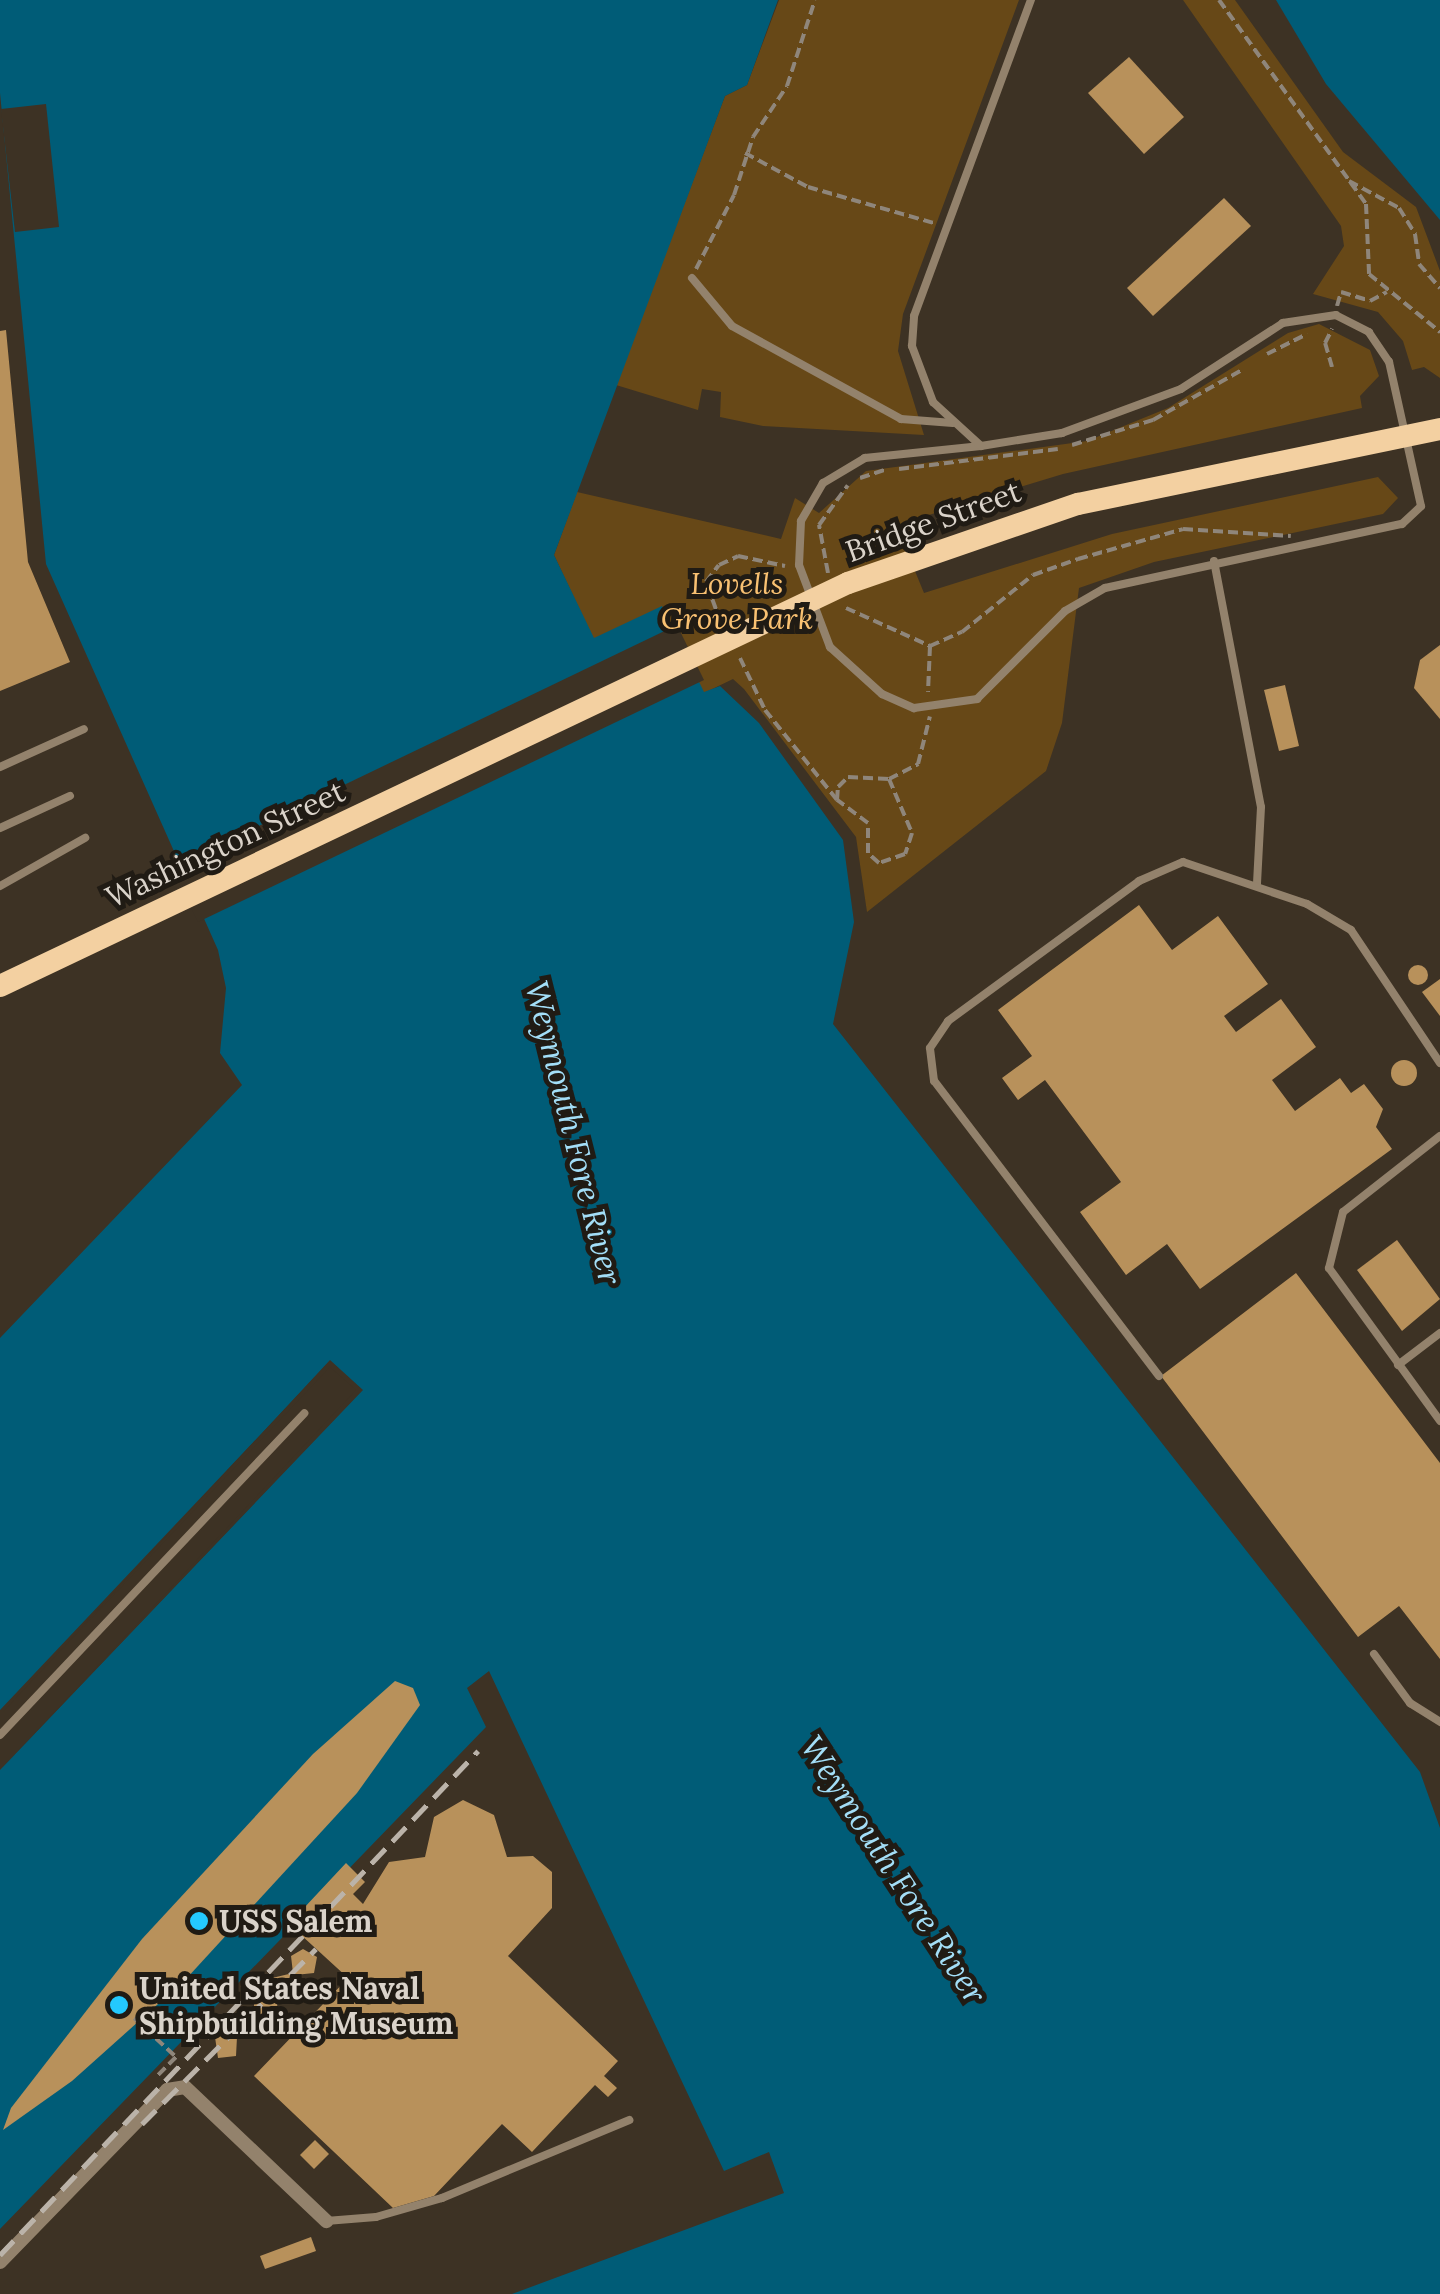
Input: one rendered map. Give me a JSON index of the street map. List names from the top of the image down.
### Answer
{
  "streets": {
    "main road": ["Bridge Street", "Washington Street"]
  },
  "crossings": [
    ["Bridge Street", "Washington Street"]
  ],
  "water": ["Weymouth Fore River"],
  "parks": ["Lovells Grove Park"],
  "places": ["USS Salem", "United States Naval Shipbuilding Museum"]
}
